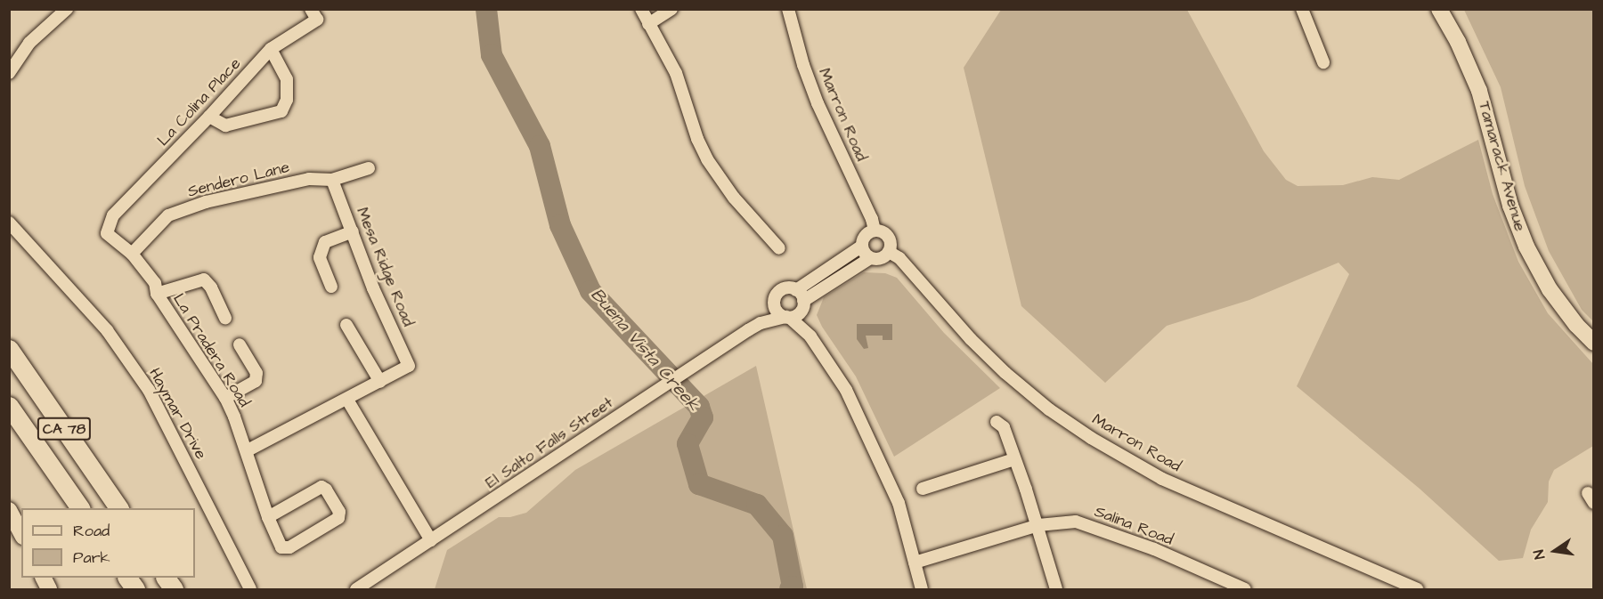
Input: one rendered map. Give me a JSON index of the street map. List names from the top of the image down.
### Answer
{
  "streets": {
    "highway": ["CA 78"],
    "main road": ["Tamarack Avenue"],
    "street": [
      "La Colina Place",
      "Marron Road",
      "Sendero Lane",
      "Mesa Ridge Road",
      "La Pradera Road",
      "Haymar Drive",
      "El Salto Falls Street",
      "Salina Road"
    ]
  },
  "crossings": [
    ["La Colina Place", "La Pradera Road"],
    ["Sendero Lane", "Mesa Ridge Road"],
    ["Sendero Lane", "La Pradera Road"]
  ],
  "water": ["Buena Vista Creek"],
  "legend": ["Road", "Park"],
  "north": "left"
}
